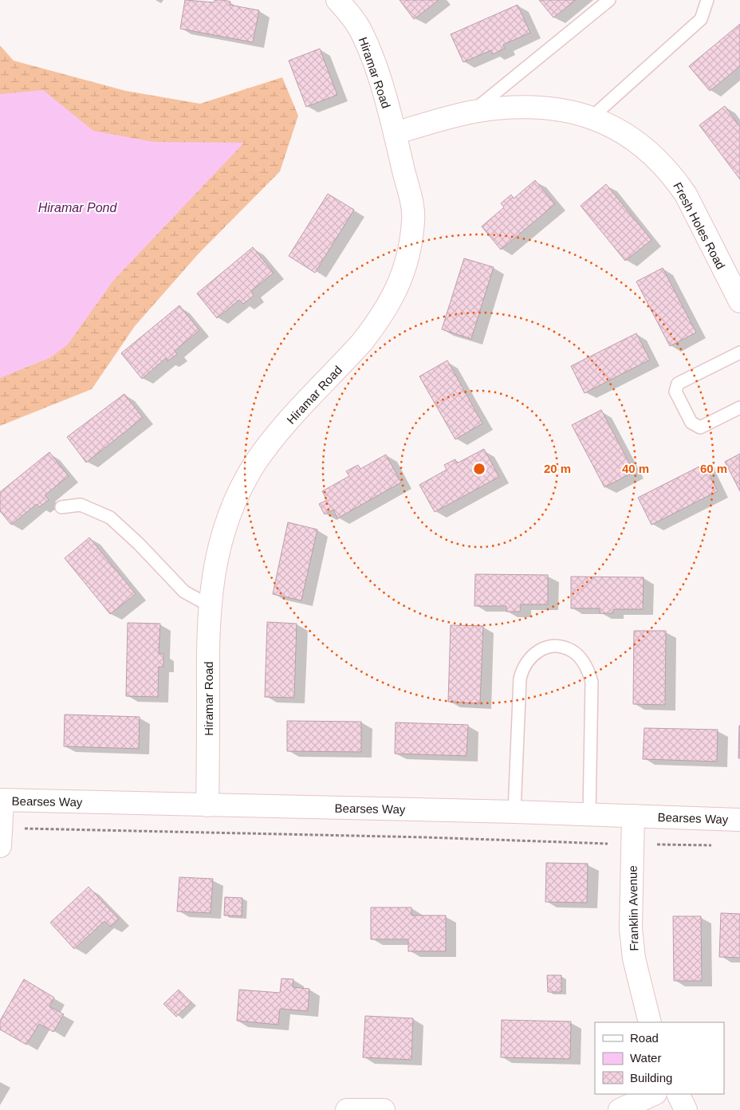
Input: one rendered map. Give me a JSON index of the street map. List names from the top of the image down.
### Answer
{
  "streets": {
    "street": [
      "Hiramar Road",
      "Fresh Holes Road",
      "Bearses Way",
      "Franklin Avenue"
    ]
  },
  "crossings": [
    ["Hiramar Road", "Fresh Holes Road"],
    ["Hiramar Road", "Bearses Way"],
    ["Bearses Way", "Franklin Avenue"]
  ],
  "water": ["Hiramar Pond"],
  "legend": ["Road", "Water", "Building"],
  "rings": ["20 m", "40 m", "60 m"]
}
